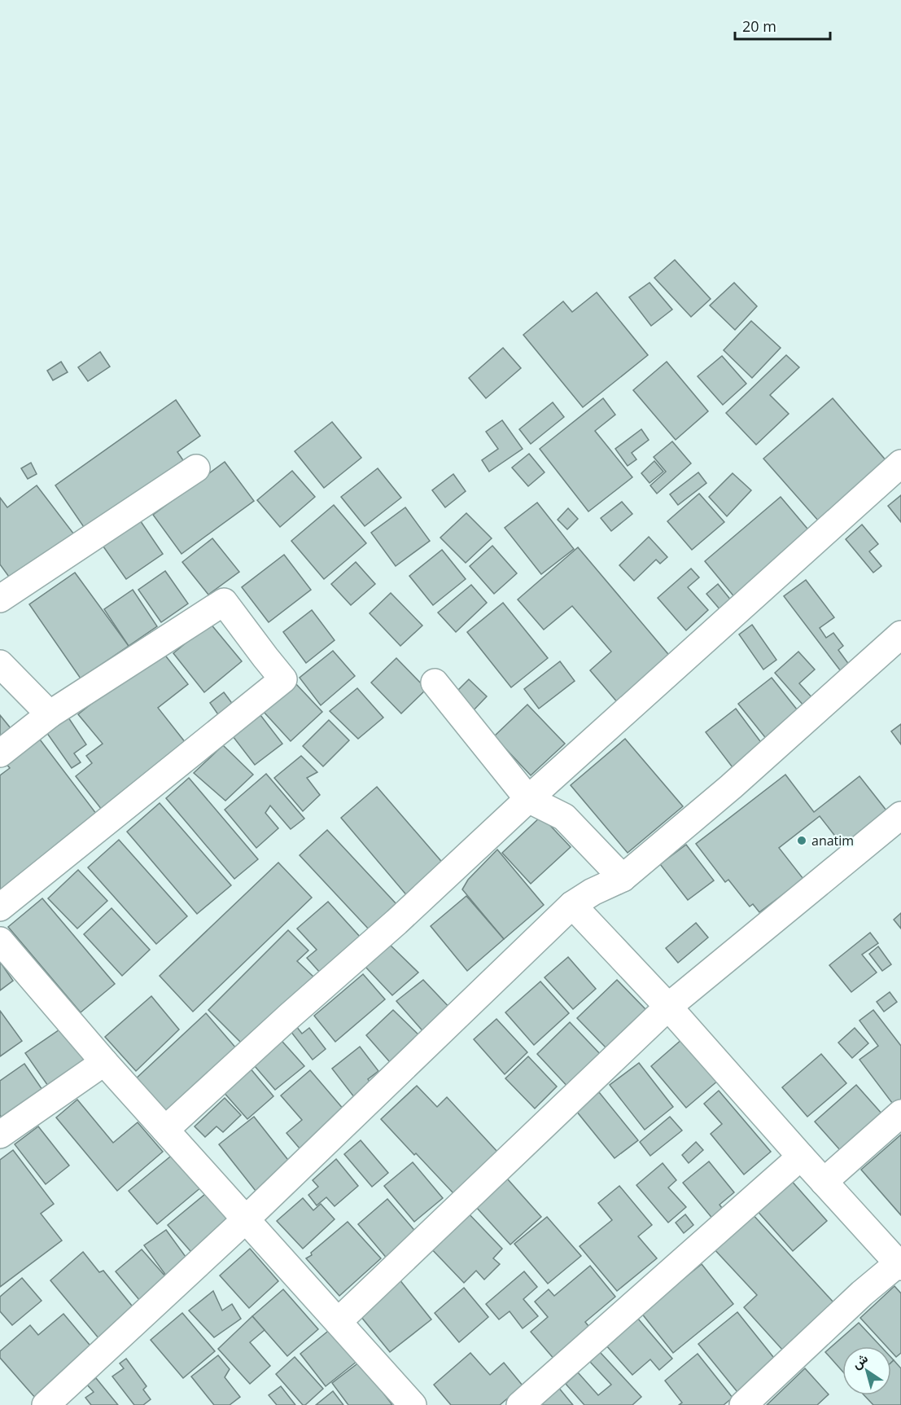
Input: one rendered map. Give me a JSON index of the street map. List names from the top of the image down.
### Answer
{
  "places": ["anatim"],
  "scale_bar": "20 m",
  "north": "top left"
}
